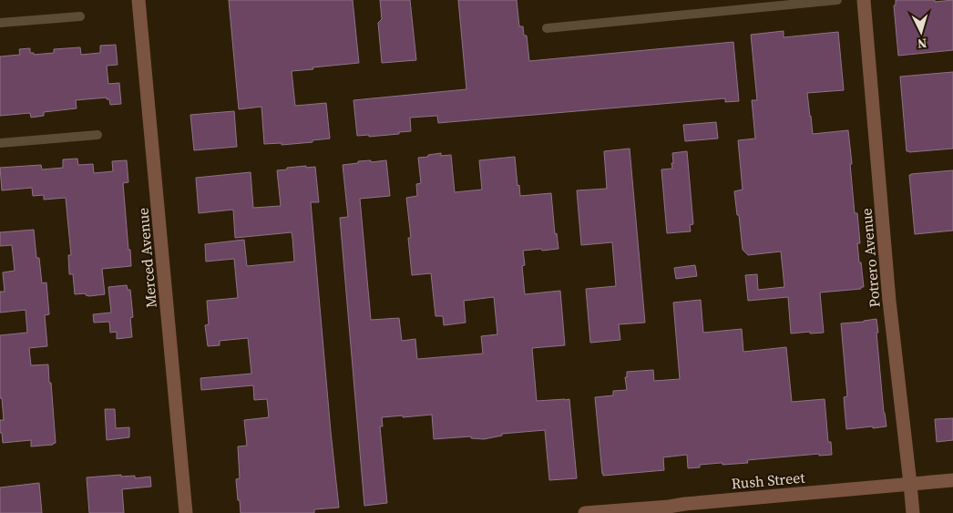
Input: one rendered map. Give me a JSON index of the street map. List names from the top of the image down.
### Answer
{
  "streets": {
    "street": ["Merced Avenue", "Potrero Avenue", "Rush Street"]
  },
  "crossings": [
    ["Potrero Avenue", "Rush Street"]
  ],
  "north": "bottom"
}
